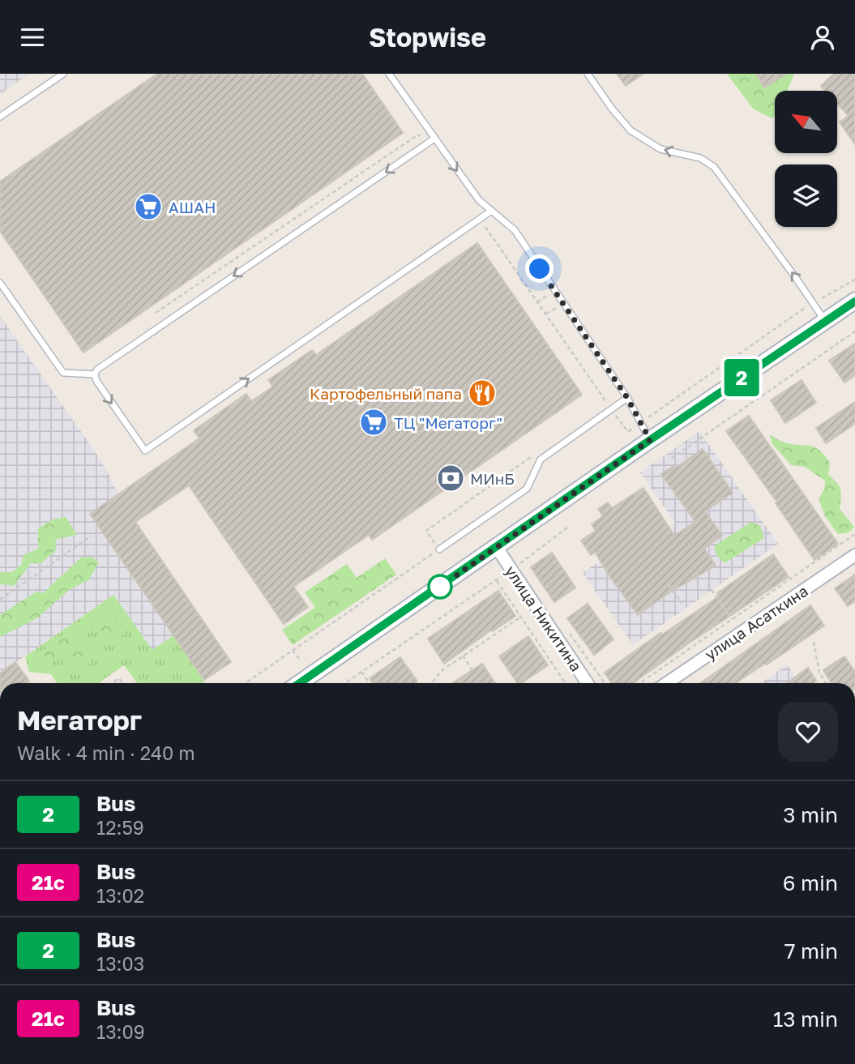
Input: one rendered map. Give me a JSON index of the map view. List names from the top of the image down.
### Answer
{
  "streets": {
    "street": ["улица Никитина", "улица Асаткина"]
  },
  "places": {
    "supermarket": ["АШАН", "ТЦ \"Мегаторг\""],
    "restaurant": ["Картофельный папа"],
    "bank": ["МИнБ"]
  },
  "lines": ["bus line 2"],
  "north": "top left",
  "page": {
    "header": "Stopwise",
    "on_map": "2",
    "heading": ["Мегаторг", "Walk · 4 min · 240 m"],
    "list": [
      {
        "mark": "2",
        "name": "Bus",
        "note": "12:59",
        "value": "3 min"
      },
      {
        "mark": "21с",
        "name": "Bus",
        "note": "13:02",
        "value": "6 min"
      },
      {
        "mark": "2",
        "name": "Bus",
        "note": "13:03",
        "value": "7 min"
      },
      {
        "mark": "21с",
        "name": "Bus",
        "note": "13:09",
        "value": "13 min"
      }
    ]
  }
}
